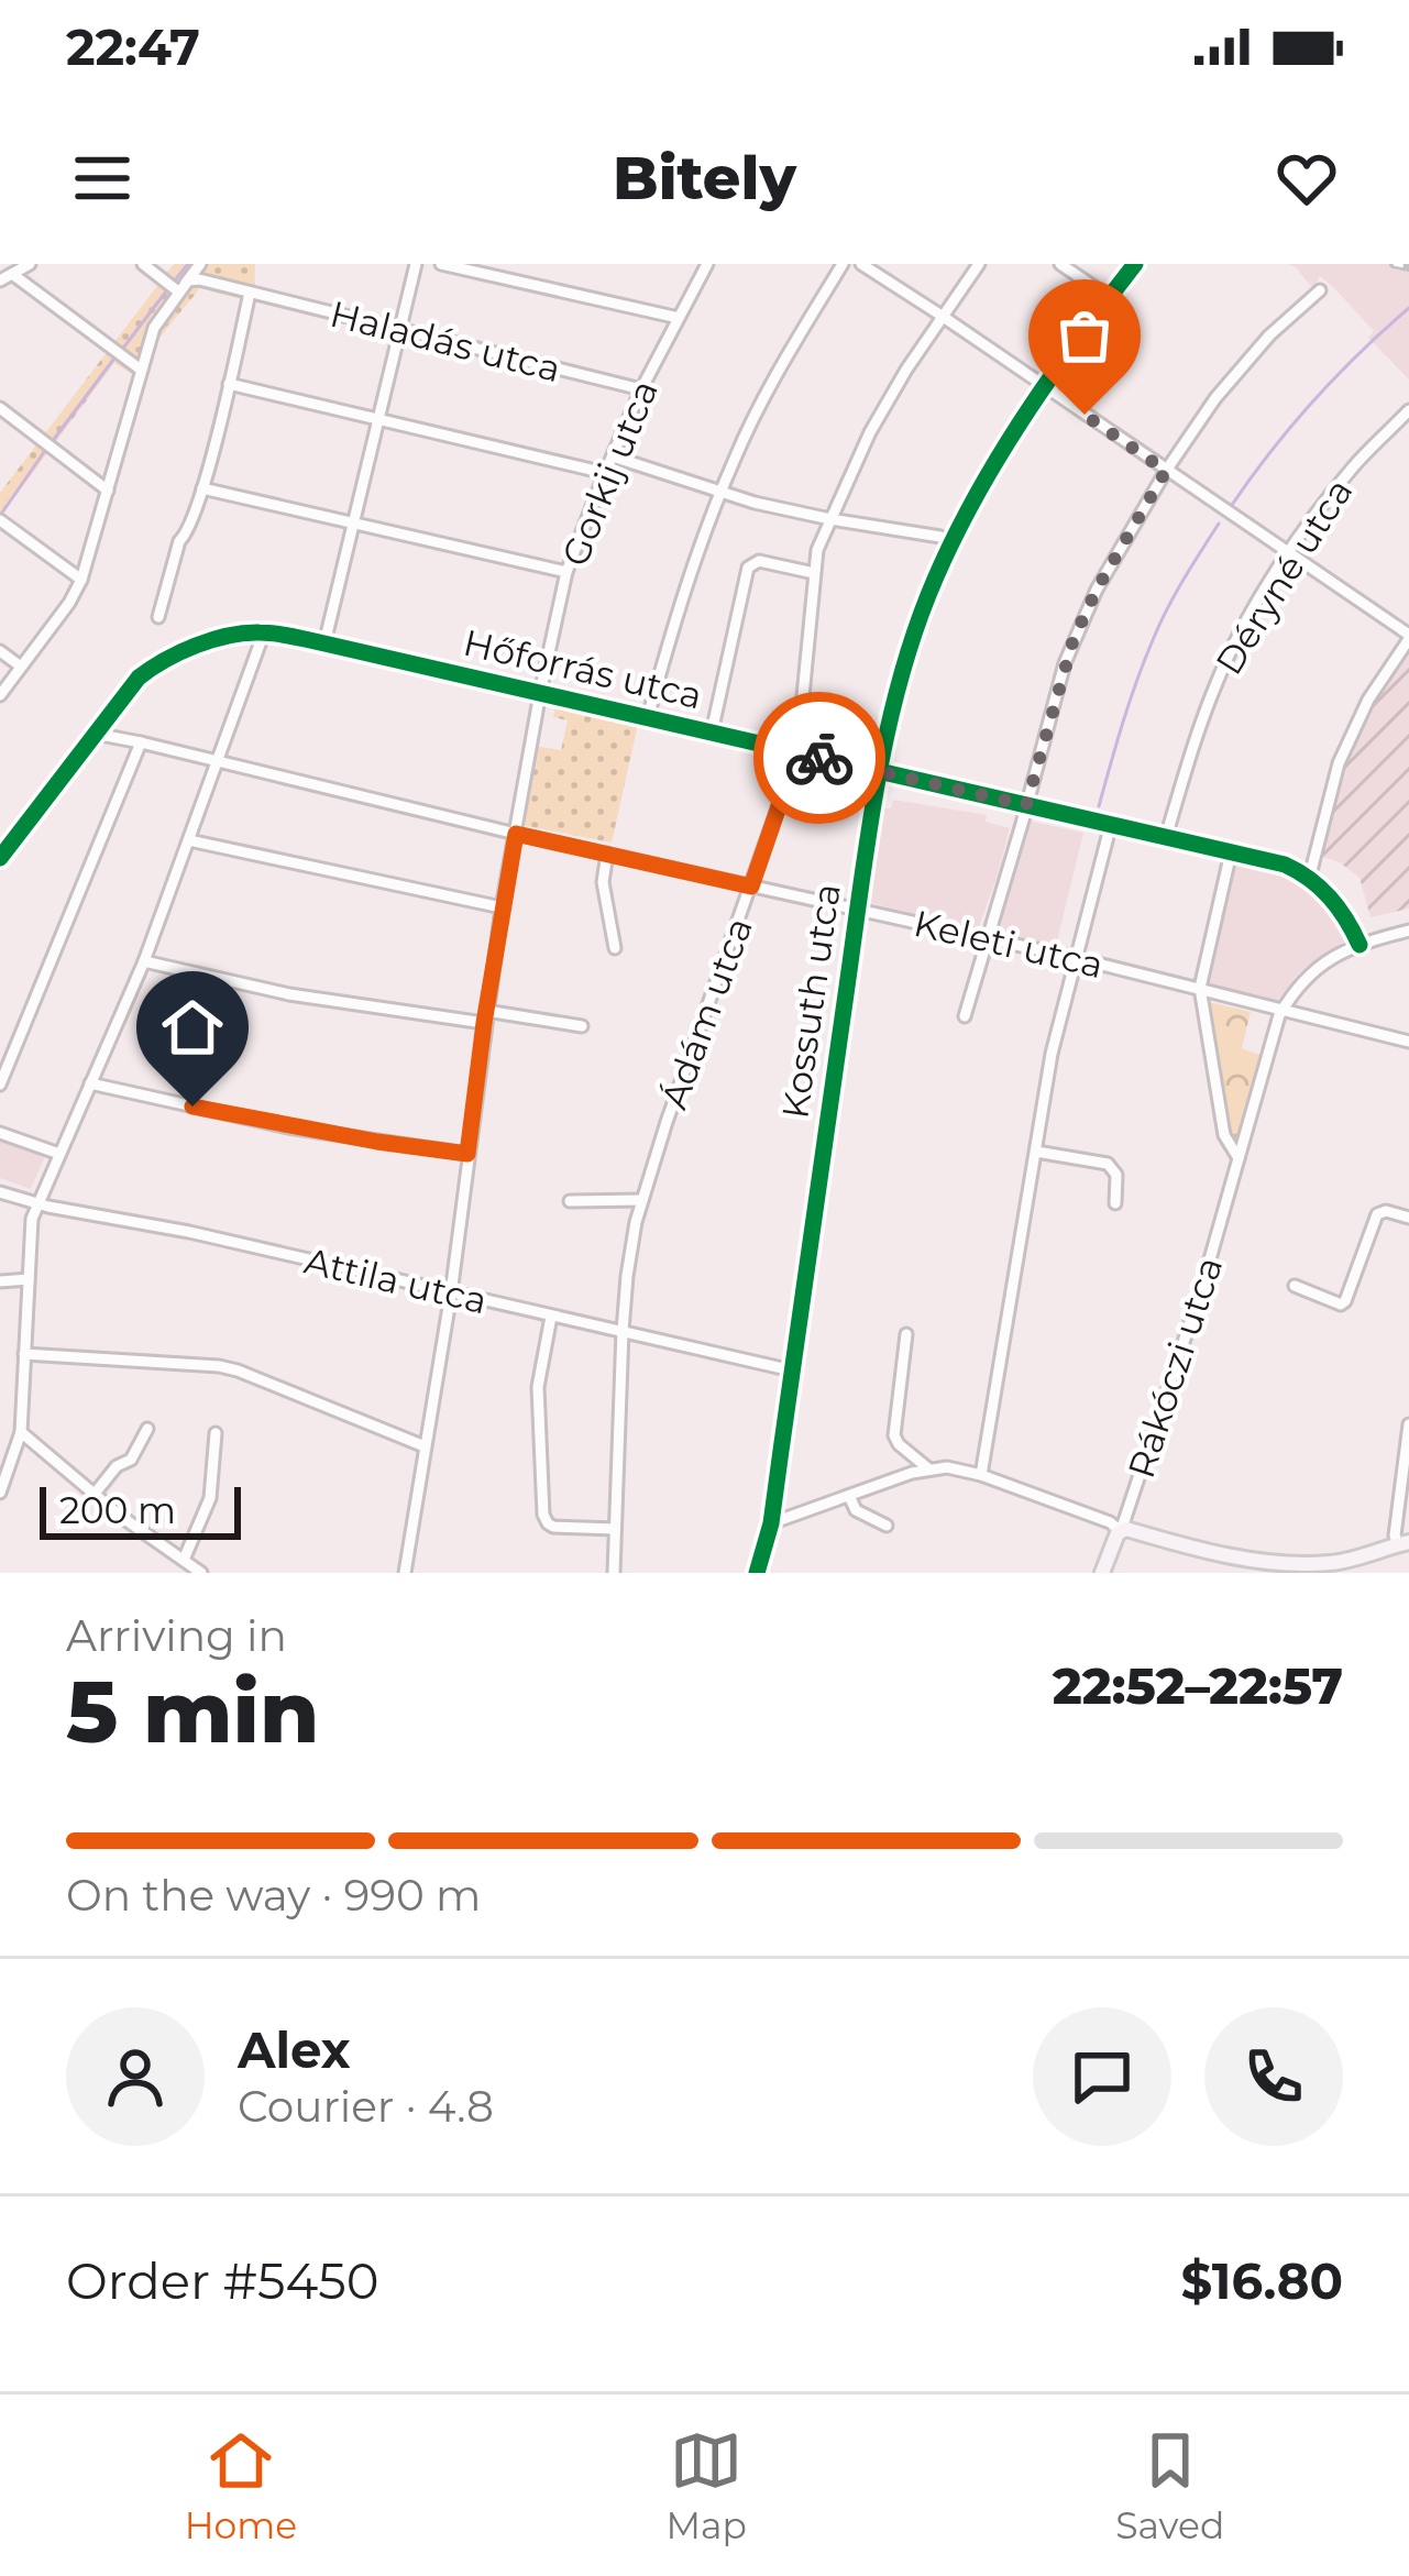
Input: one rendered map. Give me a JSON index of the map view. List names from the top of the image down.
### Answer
{
  "streets": {
    "main road": ["Rákóczi utca"],
    "street": [
      "Haladás utca",
      "Gorkij utca",
      "Déryné utca",
      "Hőforrás utca",
      "Keleti utca",
      "Kossuth utca",
      "Ádám utca",
      "Attila utca"
    ]
  },
  "crossings": [
    ["Haladás utca", "Gorkij utca"],
    ["Gorkij utca", "Hőforrás utca"],
    ["Gorkij utca", "Keleti utca"],
    ["Gorkij utca", "Attila utca"],
    ["Déryné utca", "Hőforrás utca"],
    ["Hőforrás utca", "Keleti utca"],
    ["Hőforrás utca", "Kossuth utca"],
    ["Hőforrás utca", "Ádám utca"],
    ["Keleti utca", "Kossuth utca"],
    ["Keleti utca", "Ádám utca"],
    ["Keleti utca", "Rákóczi utca"],
    ["Kossuth utca", "Attila utca"],
    ["Ádám utca", "Attila utca"]
  ],
  "scale_bar": "200 m",
  "page": {
    "status": "22:47",
    "header": "Bitely",
    "scale": "200 m",
    "heading": ["5 min", "Arriving in", "22:52–22:57"],
    "panel": [
      "Alex",
      "Courier · 4.8",
      "Order #5450",
      "$16.80"
    ],
    "bar": "On the way · 990 m",
    "tabs": ["Home", "Map", "Saved"]
  }
}
